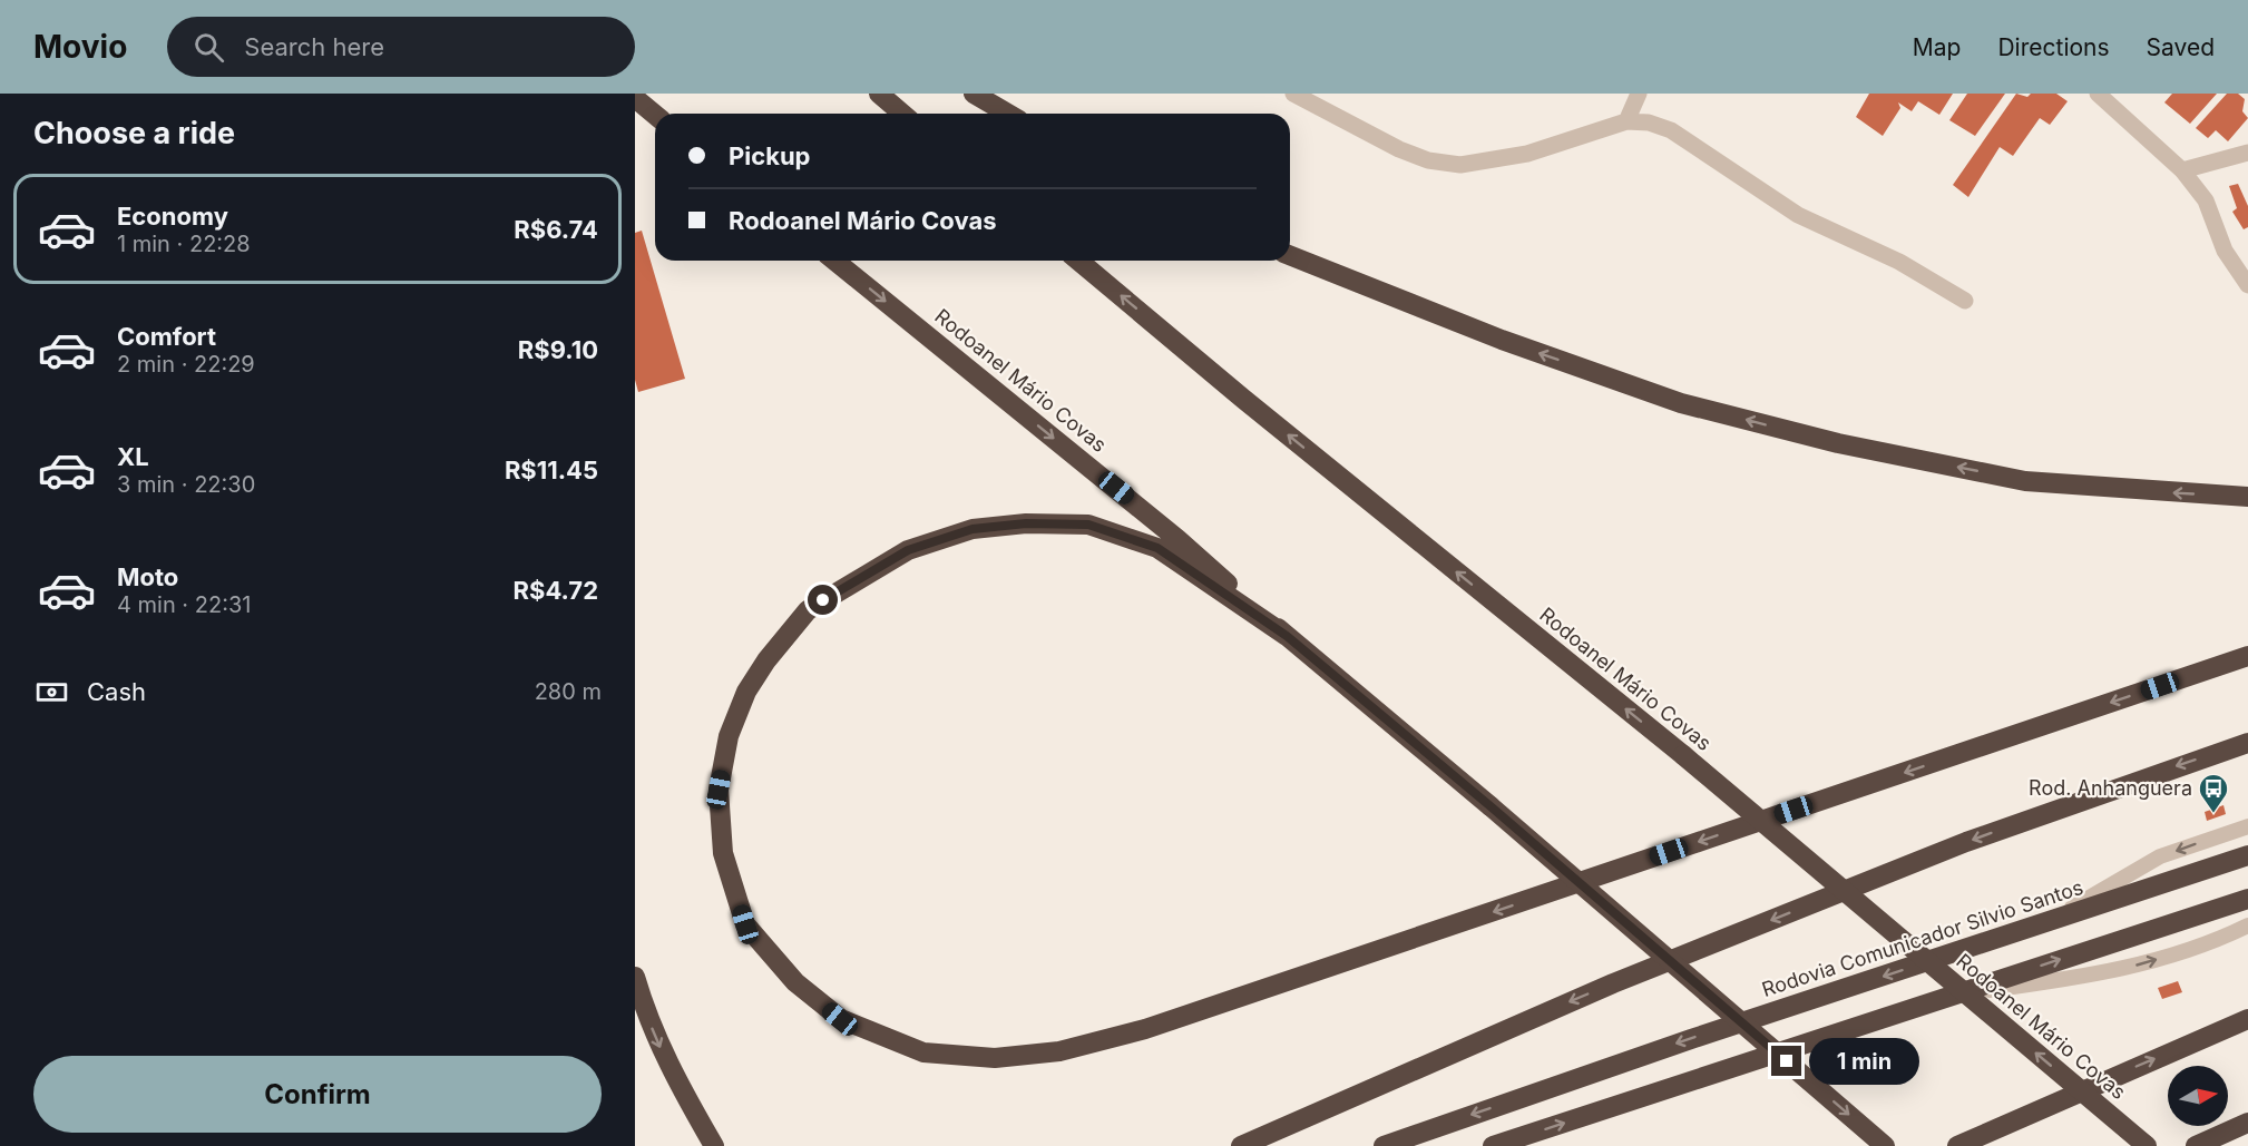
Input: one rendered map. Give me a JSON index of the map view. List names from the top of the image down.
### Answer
{
  "streets": {
    "highway": ["Rodoanel Mário Covas", "Rodovia Comunicador Silvio Santos"]
  },
  "places": {
    "bus stop": ["Rod. Anhanguera"]
  },
  "north": "right",
  "page": {
    "header": "Movio",
    "search": "Search here",
    "nav": ["Map", "Directions", "Saved"],
    "heading": "Choose a ride",
    "banner": ["Pickup", "Rodoanel Mário Covas"],
    "list": [
      {
        "name": "Economy",
        "note": "1 min · 22:28",
        "value": "R$6.74"
      },
      {
        "name": "Comfort",
        "note": "2 min · 22:29",
        "value": "R$9.10"
      },
      {
        "name": "XL",
        "note": "3 min · 22:30",
        "value": "R$11.45"
      },
      {
        "name": "Moto",
        "note": "4 min · 22:31",
        "value": "R$4.72"
      }
    ],
    "pay": ["Cash", "280 m"],
    "bubble": "1 min",
    "buttons": "Confirm"
  }
}
